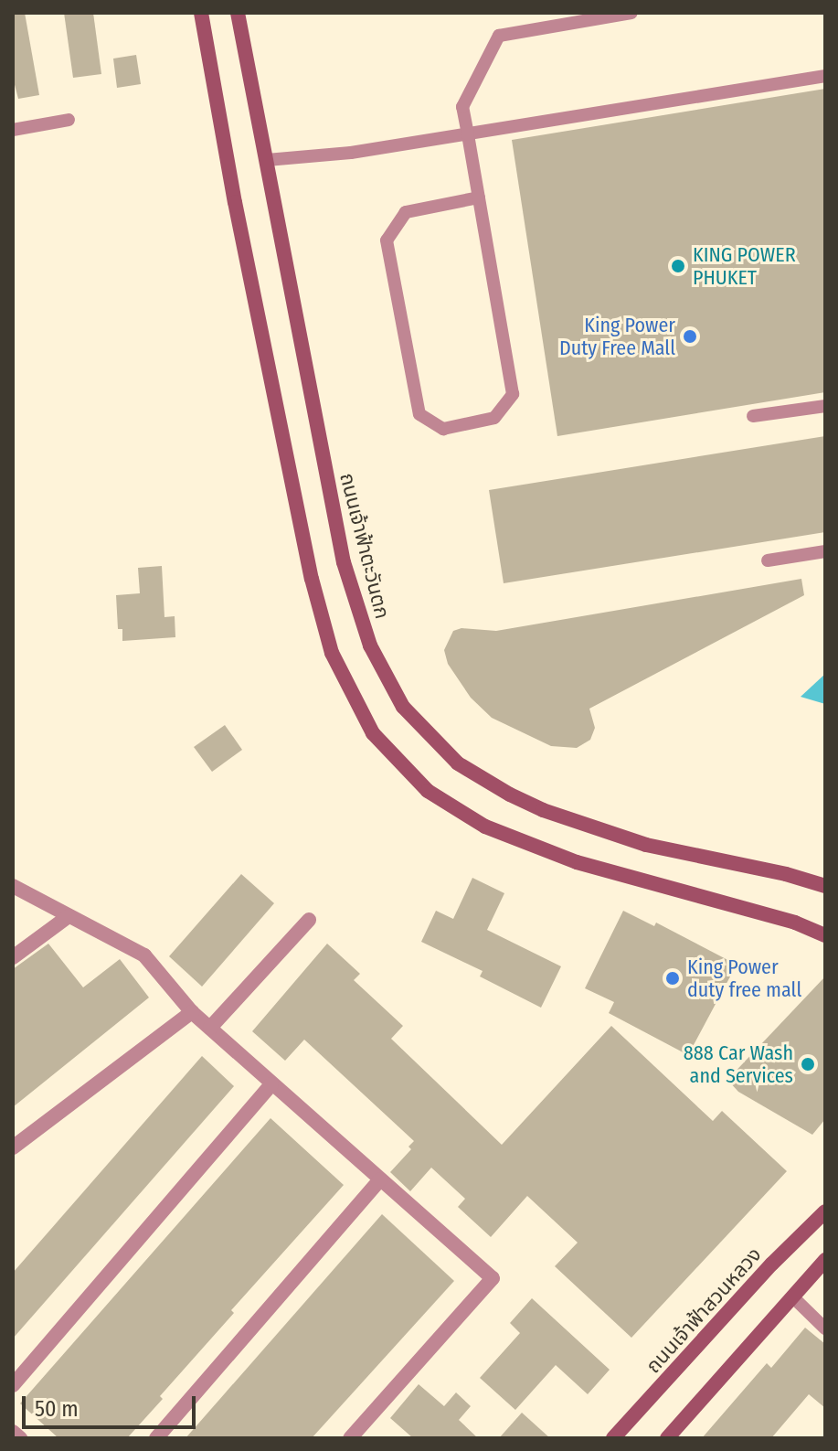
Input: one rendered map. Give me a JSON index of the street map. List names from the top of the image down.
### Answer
{
  "streets": {
    "main road": ["ถนนเจ้าฟ้าตะวันตก", "ถนนเจ้าฟ้าสวนหลวง"]
  },
  "places": [
    "KING POWER PHUKET",
    "King Power Duty Free Mall",
    "King Power duty free mall",
    "888 Car Wash and Services"
  ],
  "scale_bar": "50 m"
}
